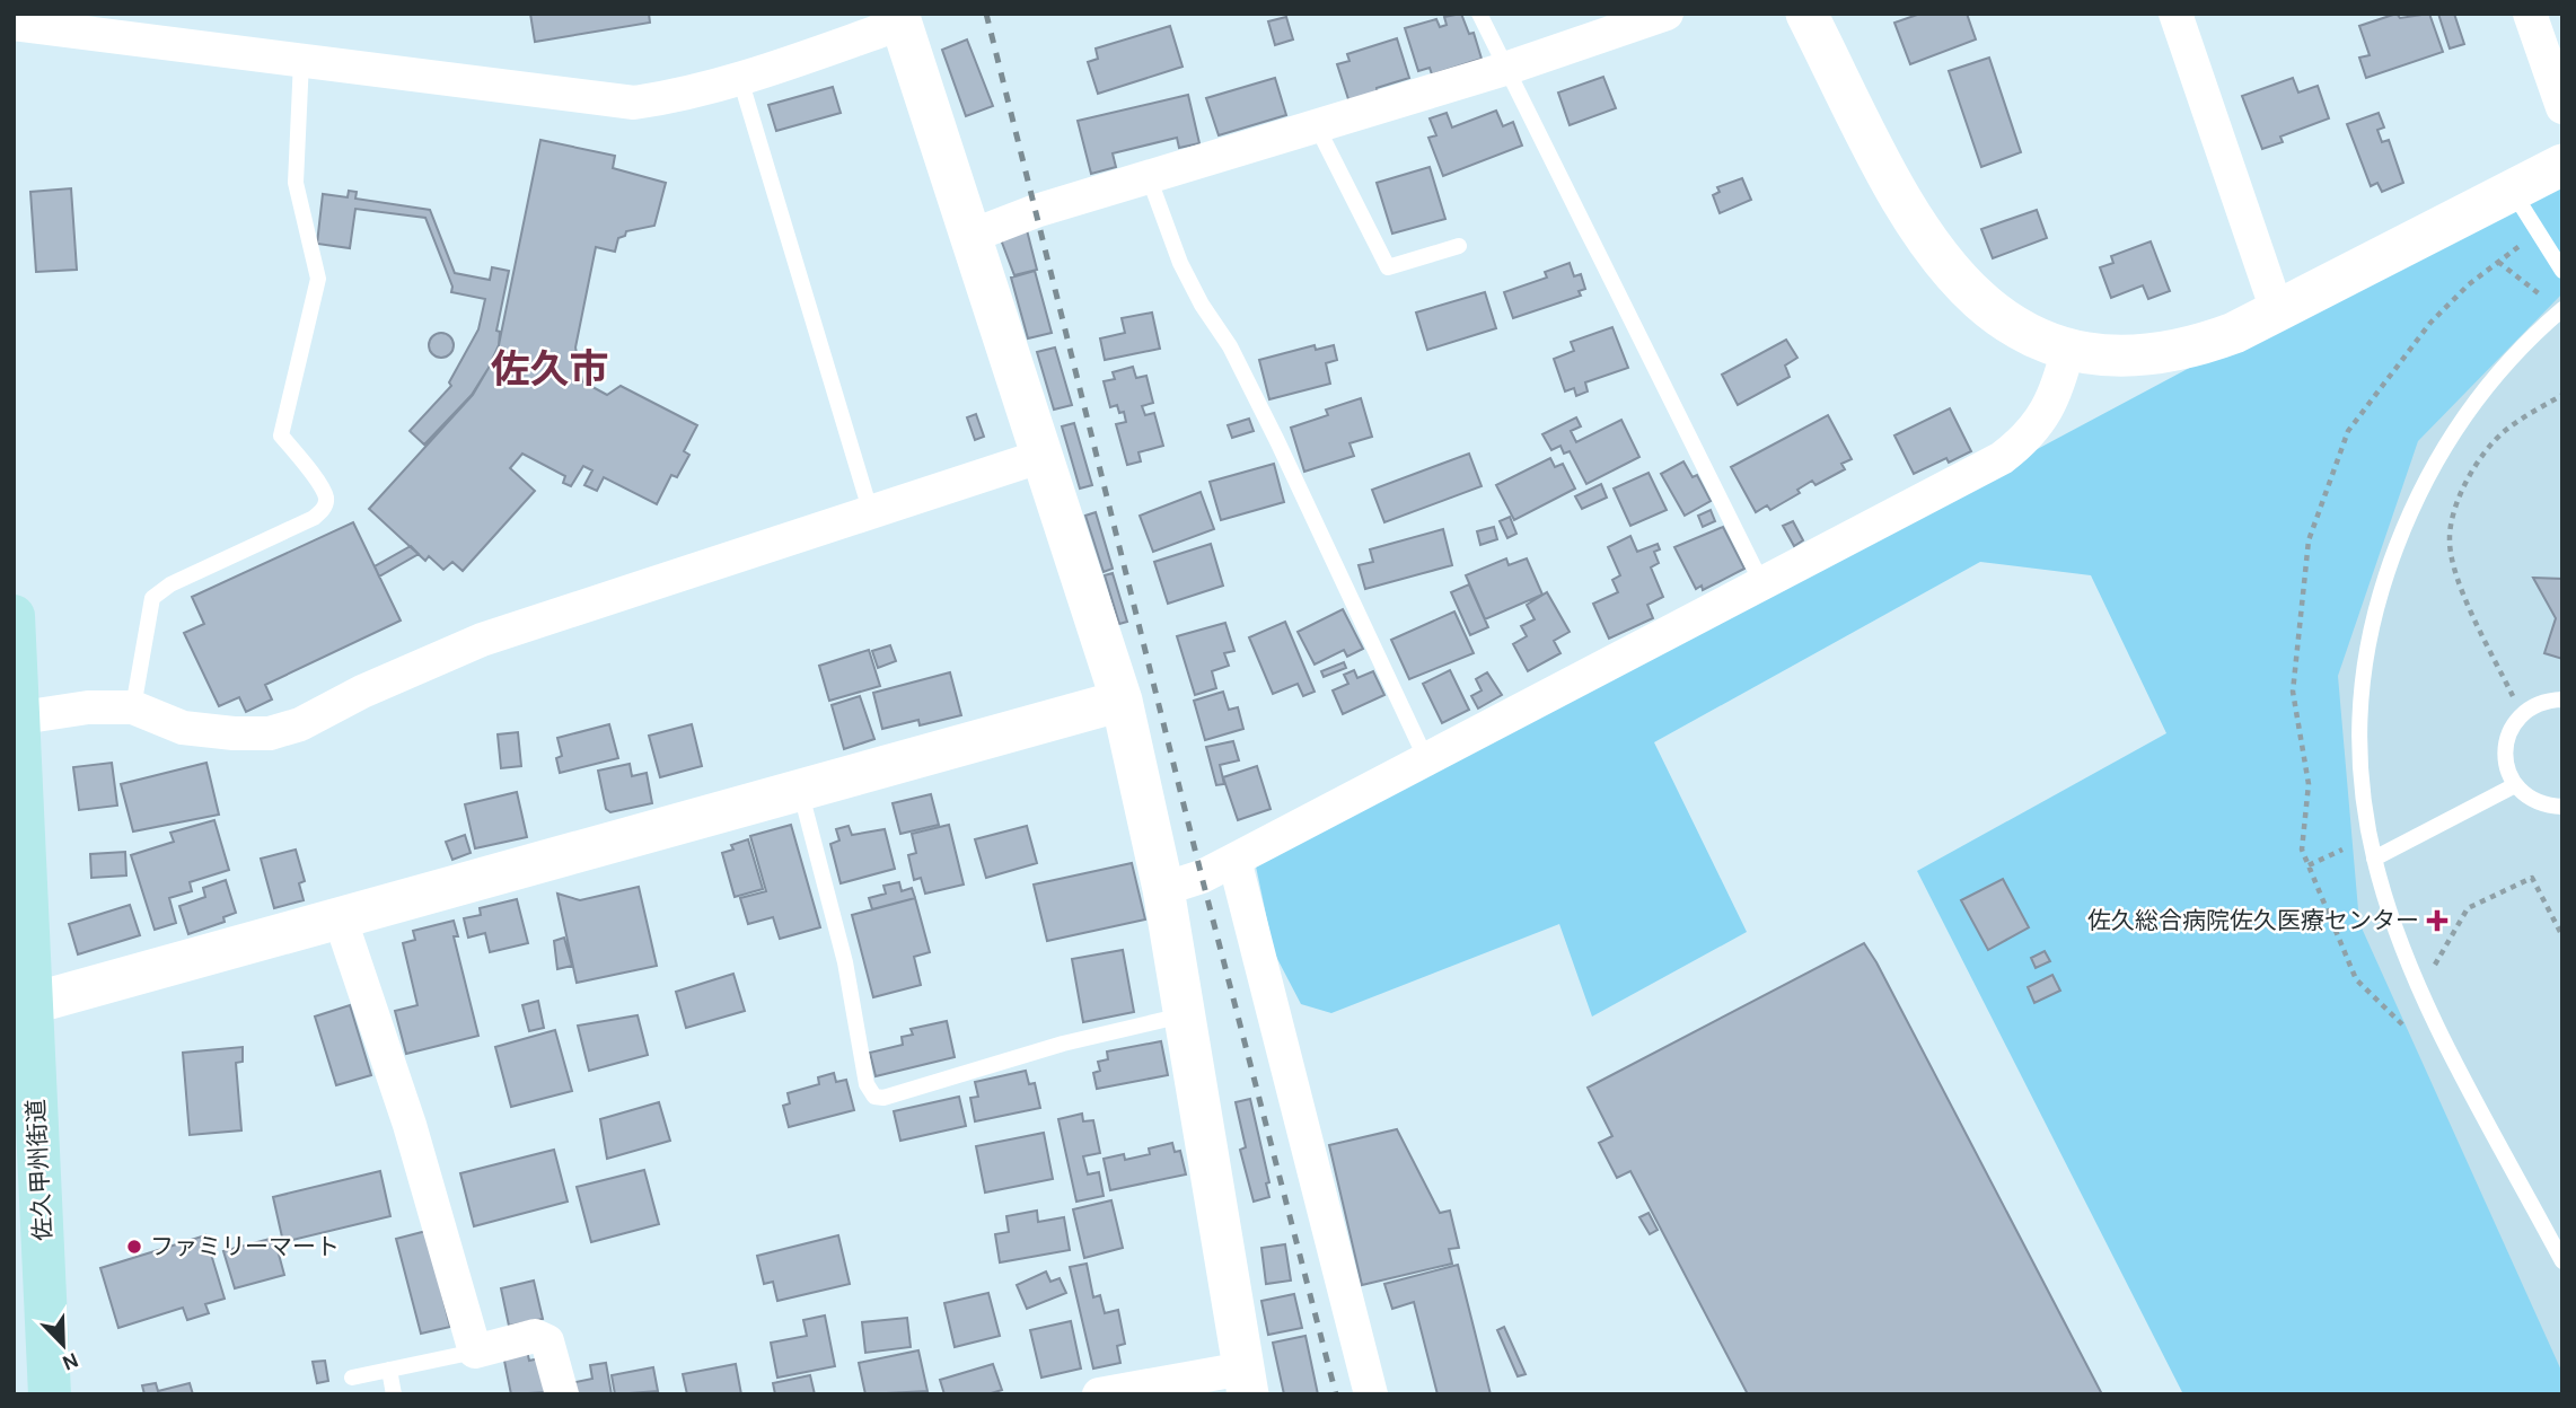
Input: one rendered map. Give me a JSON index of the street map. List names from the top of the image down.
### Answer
{
  "streets": {
    "main road": ["佐久甲州街道"]
  },
  "districts": ["佐久市"],
  "places": {
    "health": ["佐久総合病院佐久医療センター"],
    "other": ["ファミリーマート"]
  },
  "north": "bottom right"
}
